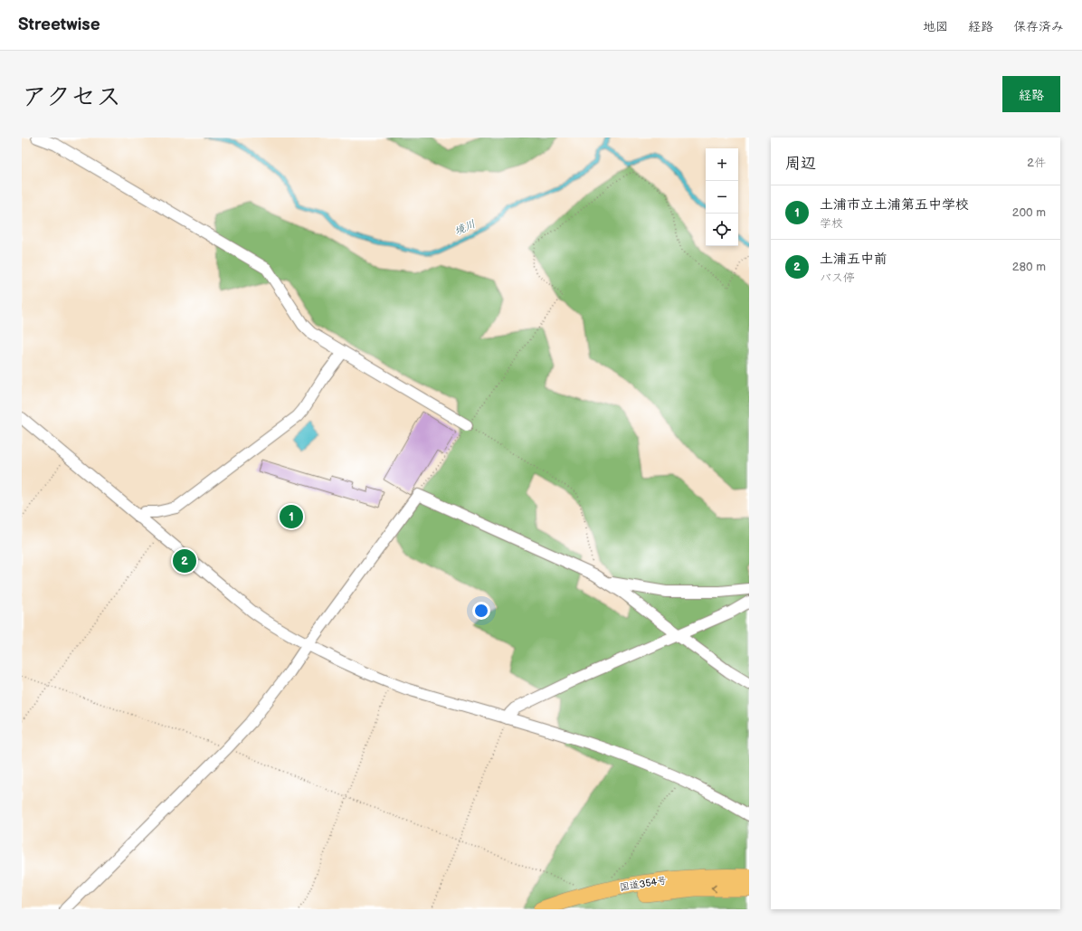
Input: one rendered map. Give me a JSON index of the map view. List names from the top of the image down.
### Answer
{
  "streets": {
    "highway": ["国道354号"]
  },
  "water": ["境川"],
  "page": {
    "header": "Streetwise",
    "nav": ["地図", "経路", "保存済み"],
    "title": "アクセス",
    "buttons": "経路",
    "heading": ["周辺", "2件"],
    "map_buttons": ["+", "−"],
    "list": [
      {
        "mark": "1",
        "name": "土浦市立土浦第五中学校",
        "note": "学校",
        "value": "200 m"
      },
      {
        "mark": "2",
        "name": "土浦五中前",
        "note": "バス停",
        "value": "280 m"
      }
    ],
    "pins": ["1", "2"]
  }
}
